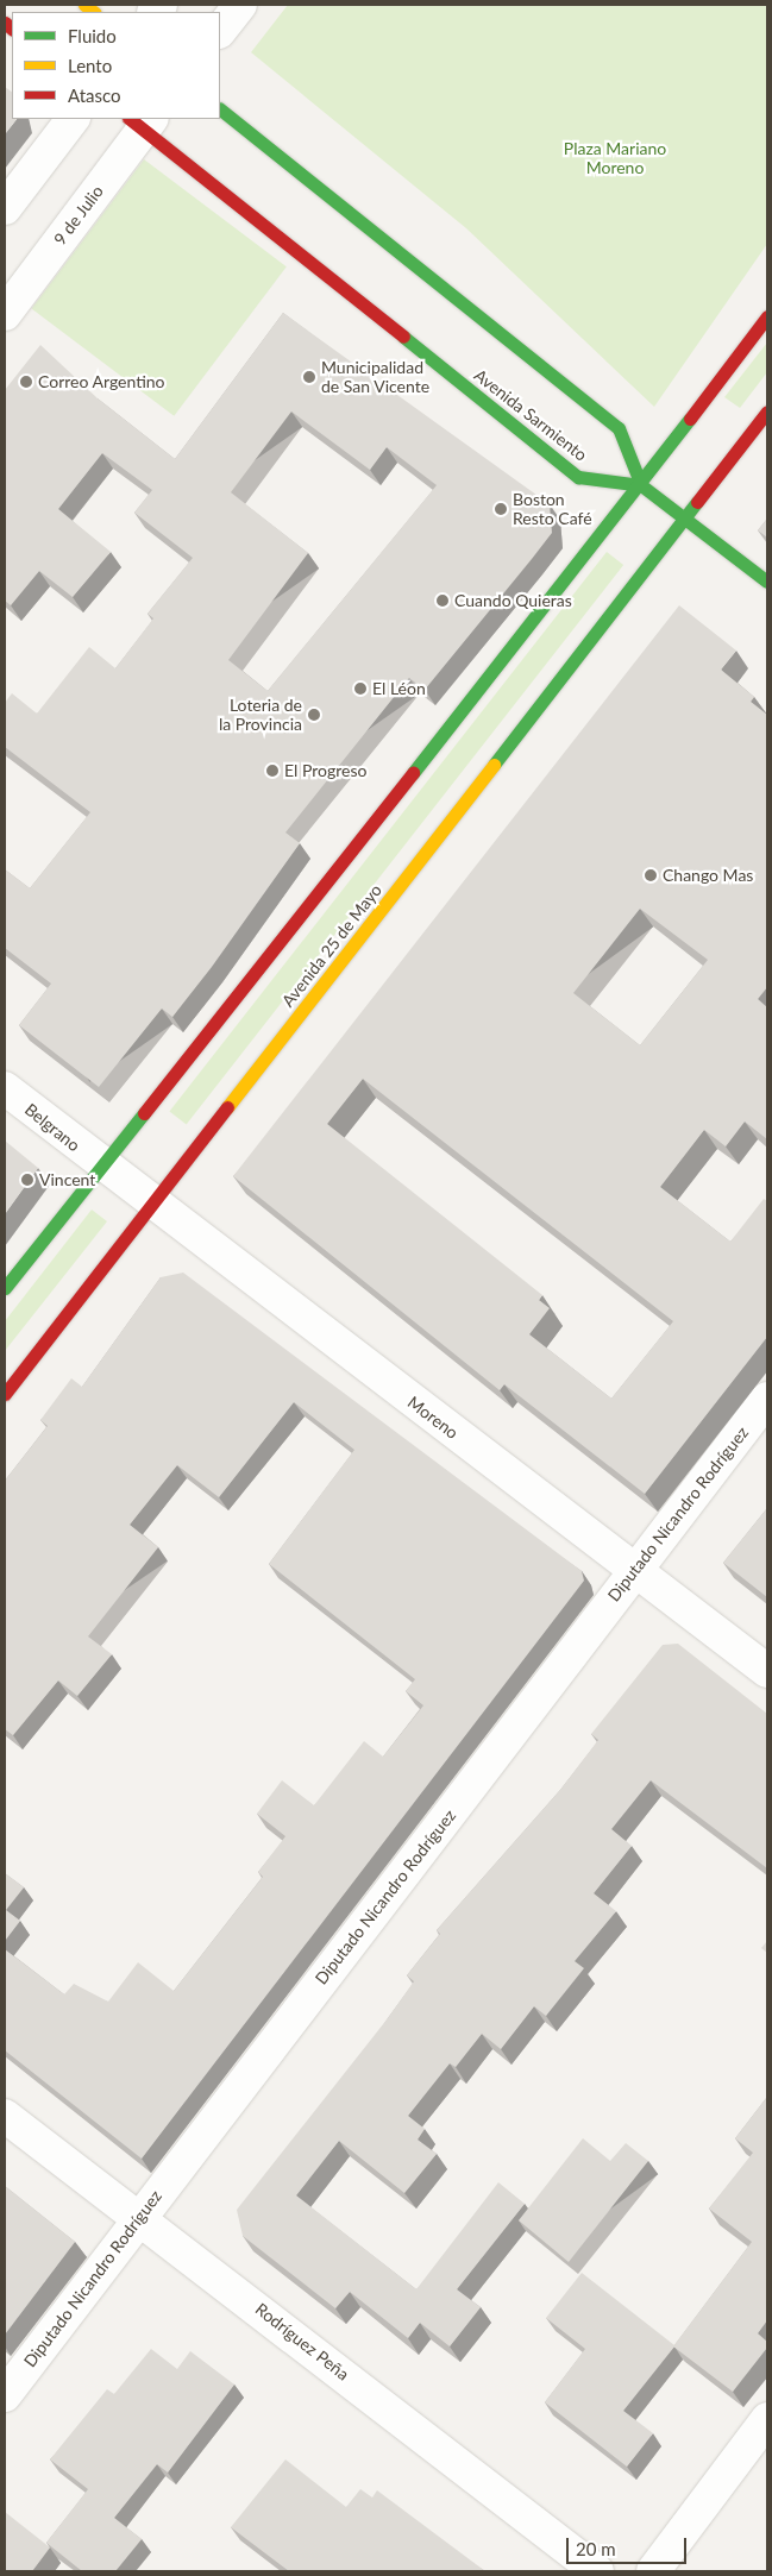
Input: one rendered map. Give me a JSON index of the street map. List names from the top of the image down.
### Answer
{
  "streets": {
    "main road": ["Avenida Sarmiento", "Avenida 25 de Mayo"],
    "street": [
      "9 de Julio",
      "Belgrano",
      "Moreno",
      "Diputado Nicandro Rodríguez",
      "Rodríguez Peña"
    ]
  },
  "crossings": [
    ["9 de Julio", "Avenida Sarmiento"],
    ["Avenida 25 de Mayo", "Moreno"],
    ["Belgrano", "Moreno"],
    ["Moreno", "Diputado Nicandro Rodríguez"],
    ["Diputado Nicandro Rodríguez", "Rodríguez Peña"]
  ],
  "parks": ["Plaza Mariano Moreno"],
  "places": [
    "Municipalidad de San Vicente",
    "Correo Argentino",
    "Boston Resto Café",
    "Cuando Quieras",
    "El Léon",
    "Loteria de la Provincia",
    "El Progreso",
    "Chango Mas",
    "Vincent"
  ],
  "legend": ["Fluido", "Lento", "Atasco"],
  "scale_bar": "20 m"
}
